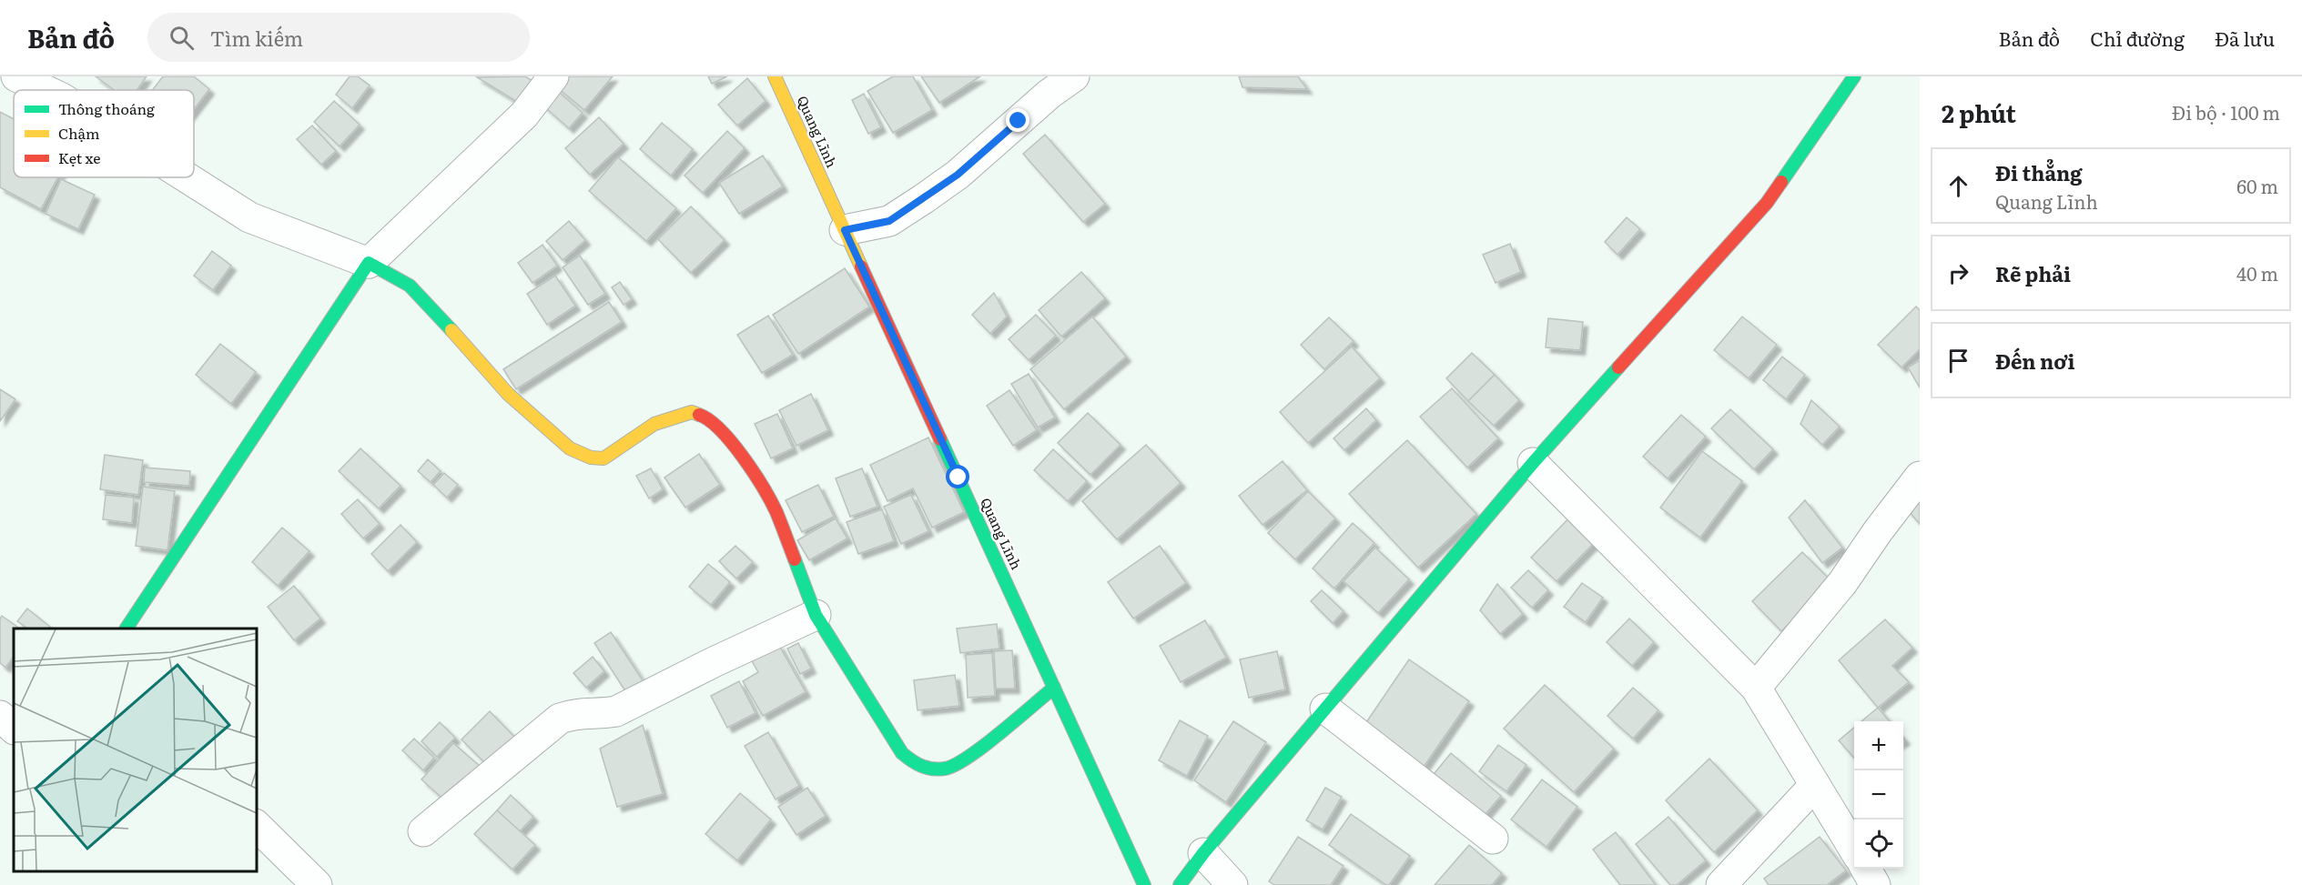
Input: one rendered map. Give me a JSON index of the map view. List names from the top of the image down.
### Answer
{
  "streets": {
    "street": ["Quang Lĩnh"]
  },
  "legend": ["Thông thoáng", "Chậm", "Kẹt xe"],
  "page": {
    "header": "Bản đồ",
    "search": "Tìm kiếm",
    "nav": ["Bản đồ", "Chỉ đường", "Đã lưu"],
    "heading": ["2 phút", "Đi bộ · 100 m"],
    "list": [
      ["Đi thẳng", "Quang Lĩnh", "60 m"],
      ["Rẽ phải", "40 m"],
      "Đến nơi"
    ],
    "map_buttons": ["+", "−"]
  }
}
